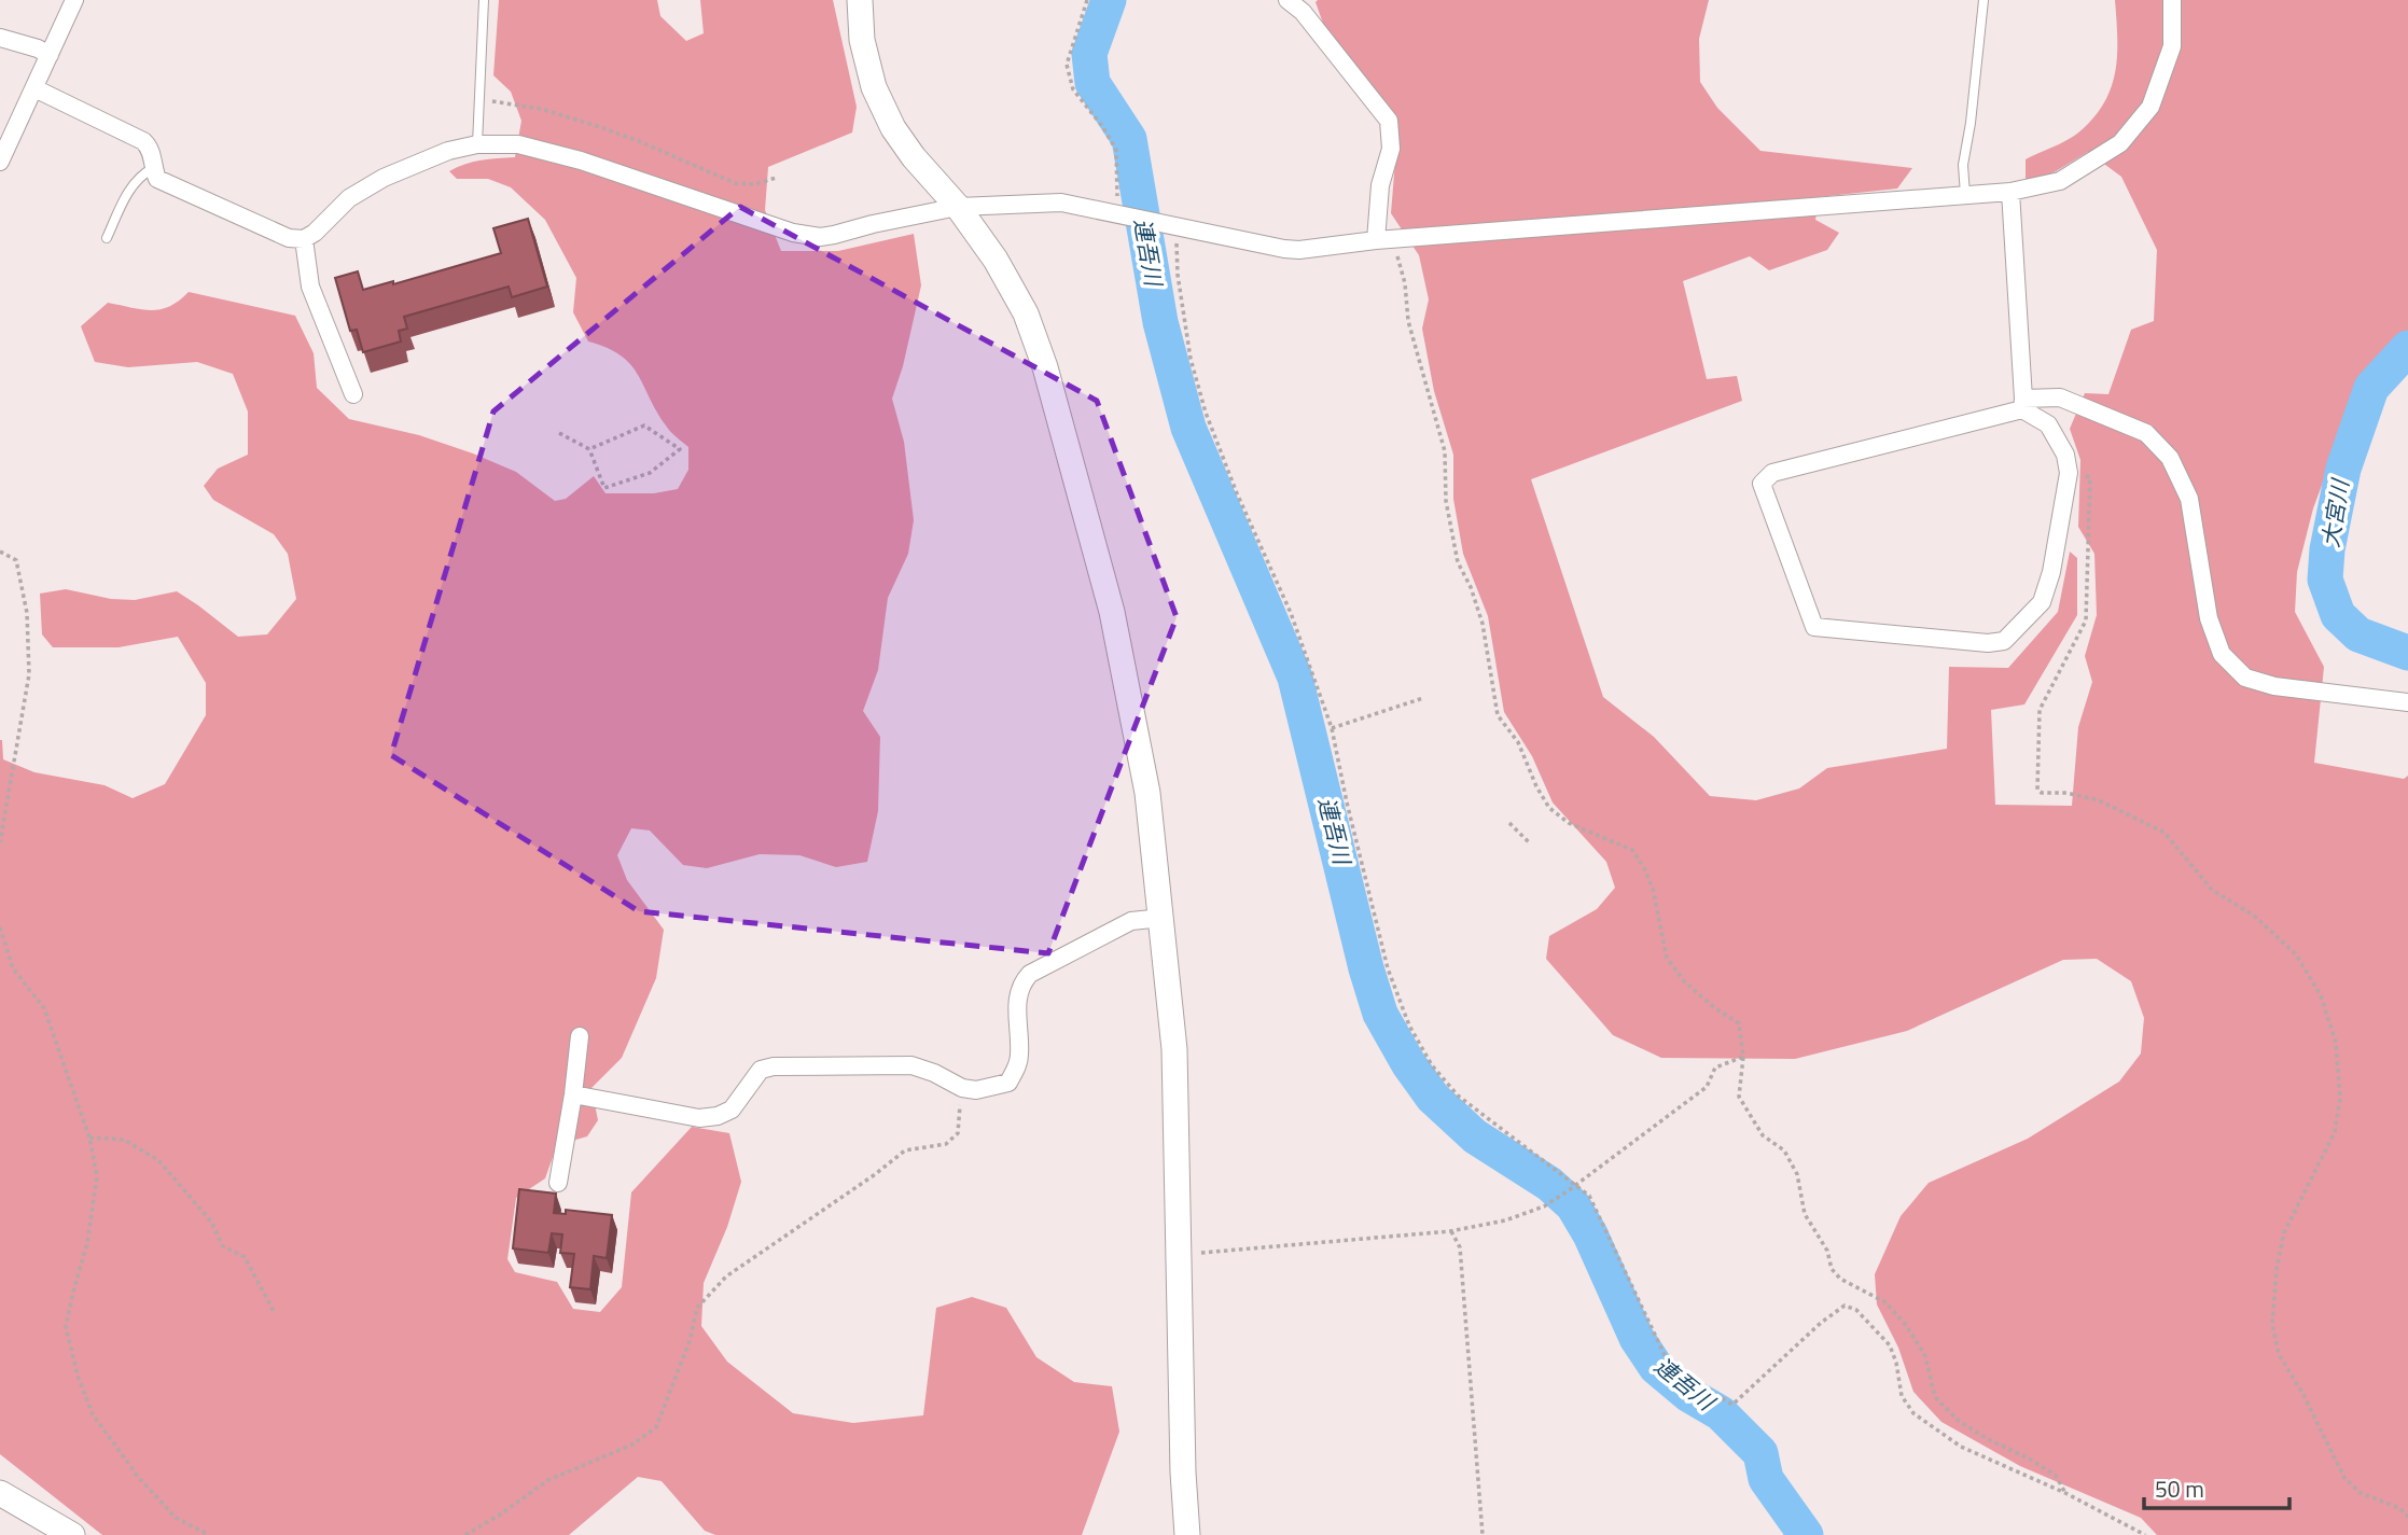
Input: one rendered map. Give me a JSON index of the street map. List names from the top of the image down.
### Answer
{
  "water": ["連吾川", "大宮川"],
  "scale_bar": "50 m"
}
